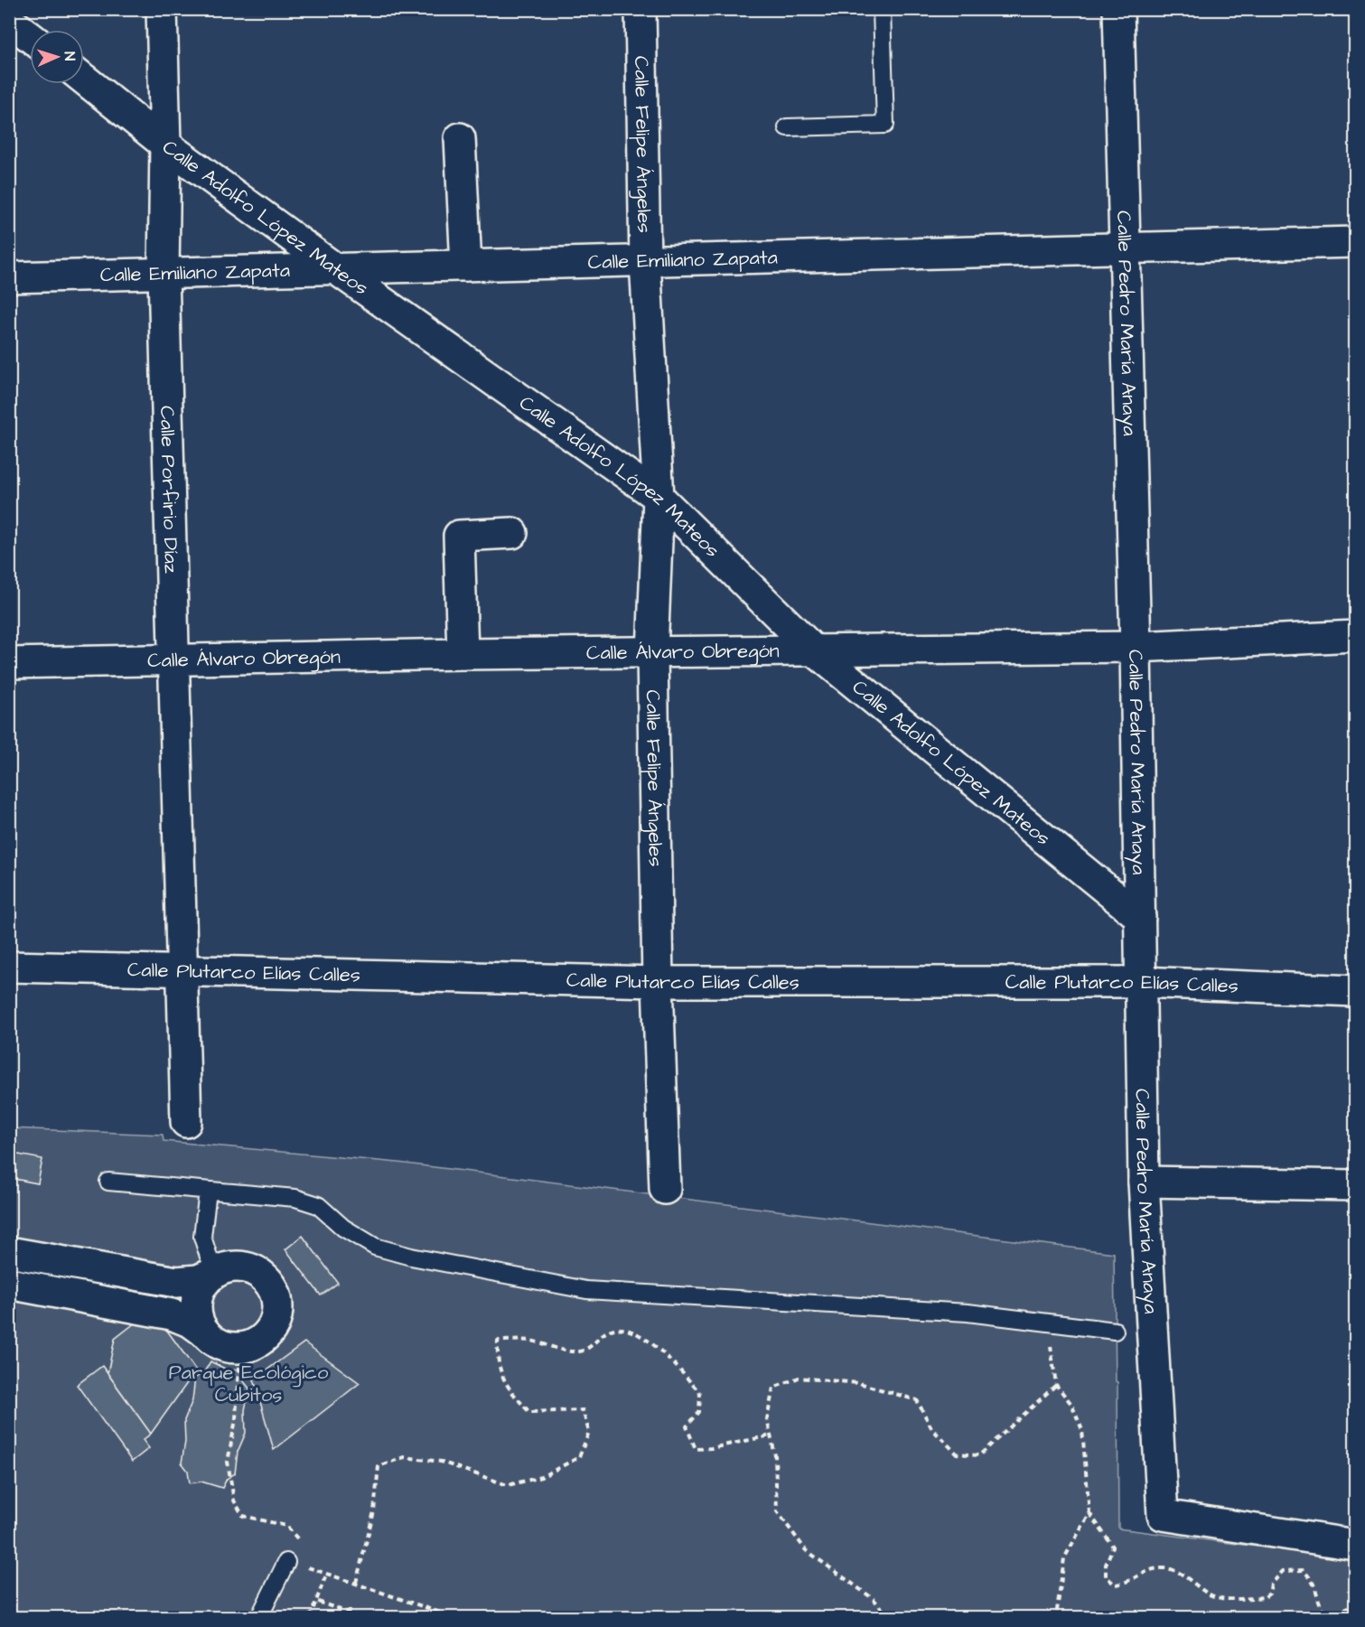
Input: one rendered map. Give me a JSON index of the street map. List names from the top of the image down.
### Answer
{
  "streets": {
    "street": [
      "Calle Felipe Ángeles",
      "Calle Adolfo López Mateos",
      "Calle Emiliano Zapata",
      "Calle Pedro María Anaya",
      "Calle Porfirio Díaz",
      "Calle Álvaro Obregón",
      "Calle Plutarco Elías Calles"
    ]
  },
  "crossings": [
    ["Calle Felipe Ángeles", "Calle Adolfo López Mateos"],
    ["Calle Felipe Ángeles", "Calle Emiliano Zapata"],
    ["Calle Felipe Ángeles", "Calle Álvaro Obregón"],
    ["Calle Felipe Ángeles", "Calle Plutarco Elías Calles"],
    ["Calle Adolfo López Mateos", "Calle Emiliano Zapata"],
    ["Calle Adolfo López Mateos", "Calle Pedro María Anaya"],
    ["Calle Adolfo López Mateos", "Calle Porfirio Díaz"],
    ["Calle Adolfo López Mateos", "Calle Álvaro Obregón"],
    ["Calle Emiliano Zapata", "Calle Pedro María Anaya"],
    ["Calle Emiliano Zapata", "Calle Porfirio Díaz"],
    ["Calle Pedro María Anaya", "Calle Álvaro Obregón"],
    ["Calle Pedro María Anaya", "Calle Plutarco Elías Calles"],
    ["Calle Porfirio Díaz", "Calle Álvaro Obregón"],
    ["Calle Porfirio Díaz", "Calle Plutarco Elías Calles"]
  ],
  "parks": ["Parque Ecológico Cubitos"],
  "north": "right"
}
